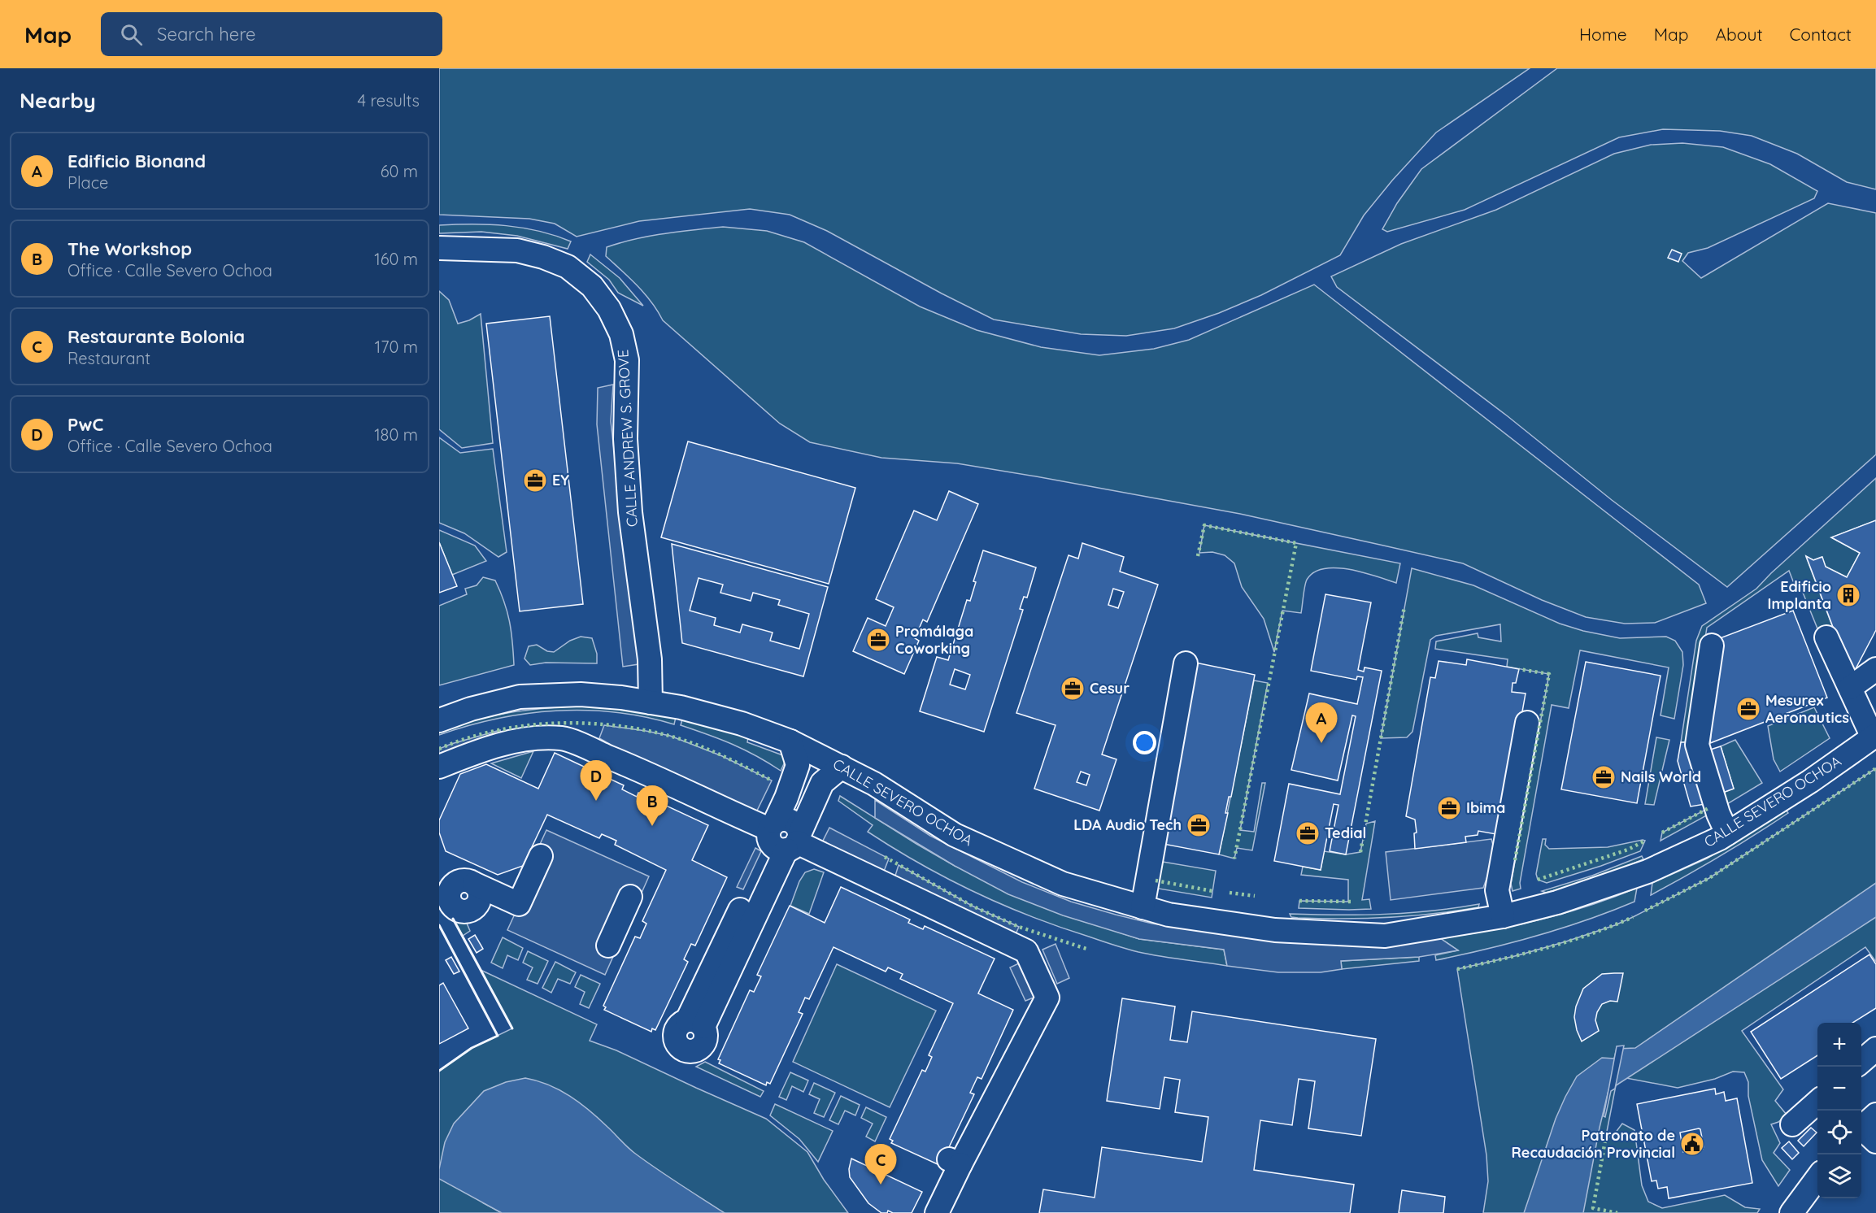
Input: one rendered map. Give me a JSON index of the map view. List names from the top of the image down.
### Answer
{
  "streets": {
    "street": ["CALLE ANDREW S. GROVE", "CALLE SEVERO OCHOA"]
  },
  "crossings": [
    ["CALLE ANDREW S. GROVE", "CALLE SEVERO OCHOA"]
  ],
  "places": {
    "office": [
      "EY",
      "Promálaga Coworking",
      "Cesur",
      "Mesurex Aeronautics",
      "Nails World",
      "Ibima",
      "LDA Audio Tech",
      "Tedial"
    ],
    "building": ["Edificio Implanta"],
    "public building": ["Patronato de Recaudación Provincial"]
  },
  "page": {
    "header": "Map",
    "search": "Search here",
    "nav": [
      "Home",
      "Map",
      "About",
      "Contact"
    ],
    "heading": ["Nearby", "4 results"],
    "list": [
      {
        "mark": "A",
        "name": "Edificio Bionand",
        "note": "Place",
        "value": "60 m"
      },
      {
        "mark": "B",
        "name": "The Workshop",
        "note": "Office · Calle Severo Ochoa",
        "value": "160 m"
      },
      {
        "mark": "C",
        "name": "Restaurante Bolonia",
        "note": "Restaurant",
        "value": "170 m"
      },
      {
        "mark": "D",
        "name": "PwC",
        "note": "Office · Calle Severo Ochoa",
        "value": "180 m"
      }
    ],
    "pins": [
      "A",
      "D",
      "B",
      "C"
    ],
    "map_buttons": ["+", "−"]
  }
}
